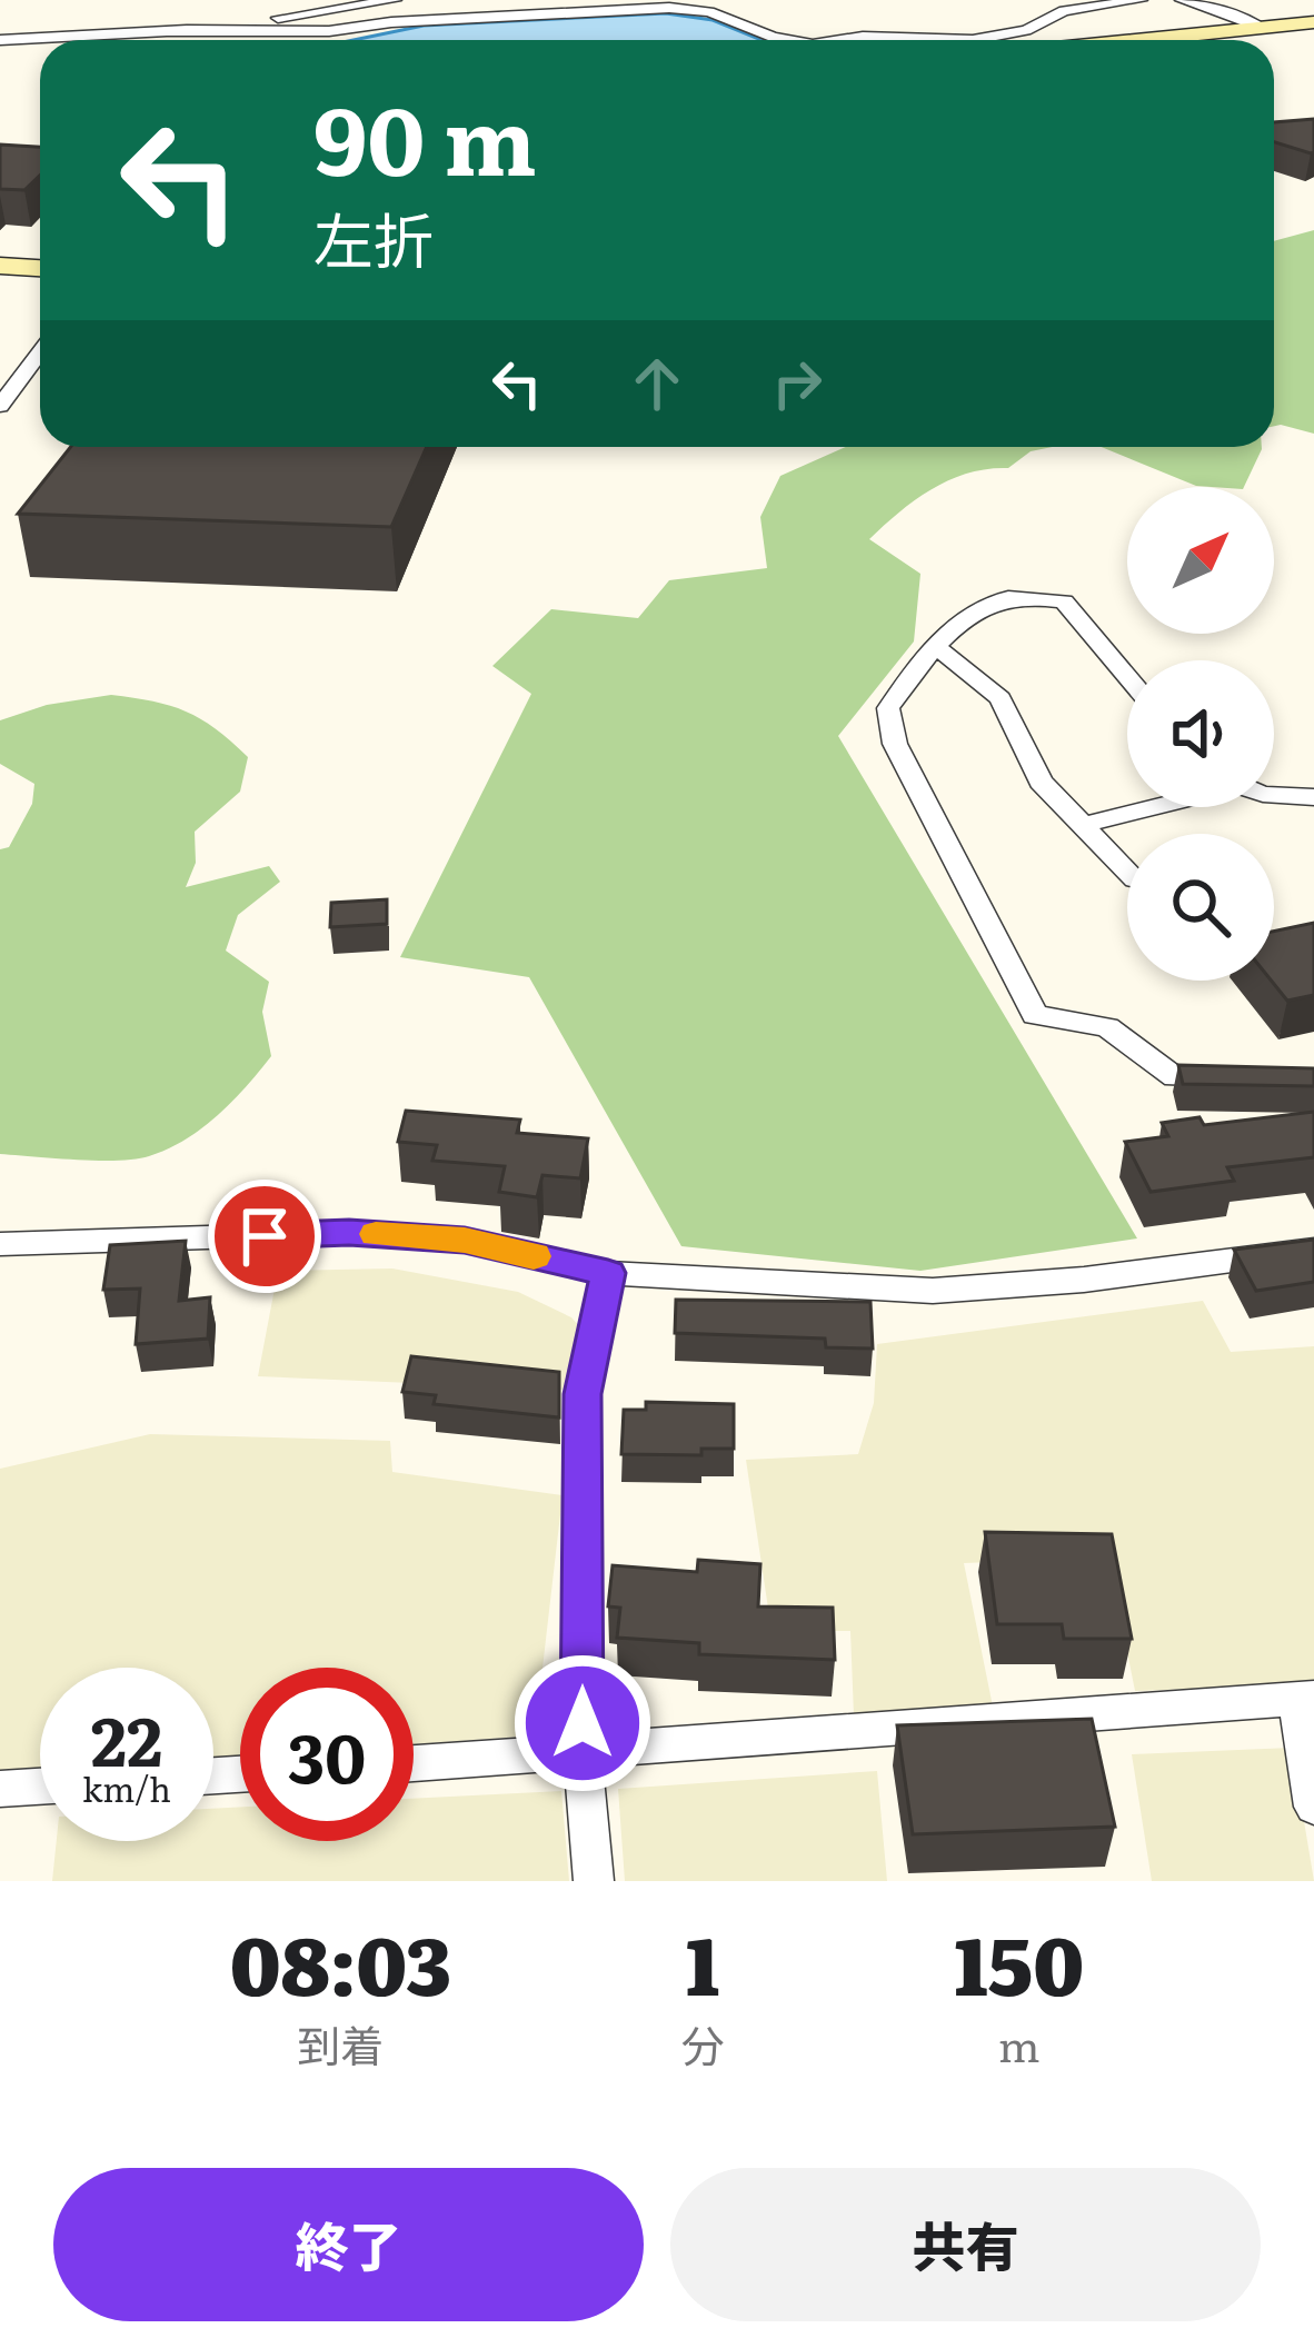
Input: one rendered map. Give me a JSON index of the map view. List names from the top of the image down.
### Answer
{
  "north": "top right",
  "page": {
    "turn": ["90 m", "左折"],
    "speed": "22 km/h",
    "limit": "30",
    "eta": [
      "08:03",
      "到着",
      "1",
      "分",
      "150",
      "m"
    ],
    "buttons": ["終了", "共有"]
  }
}
